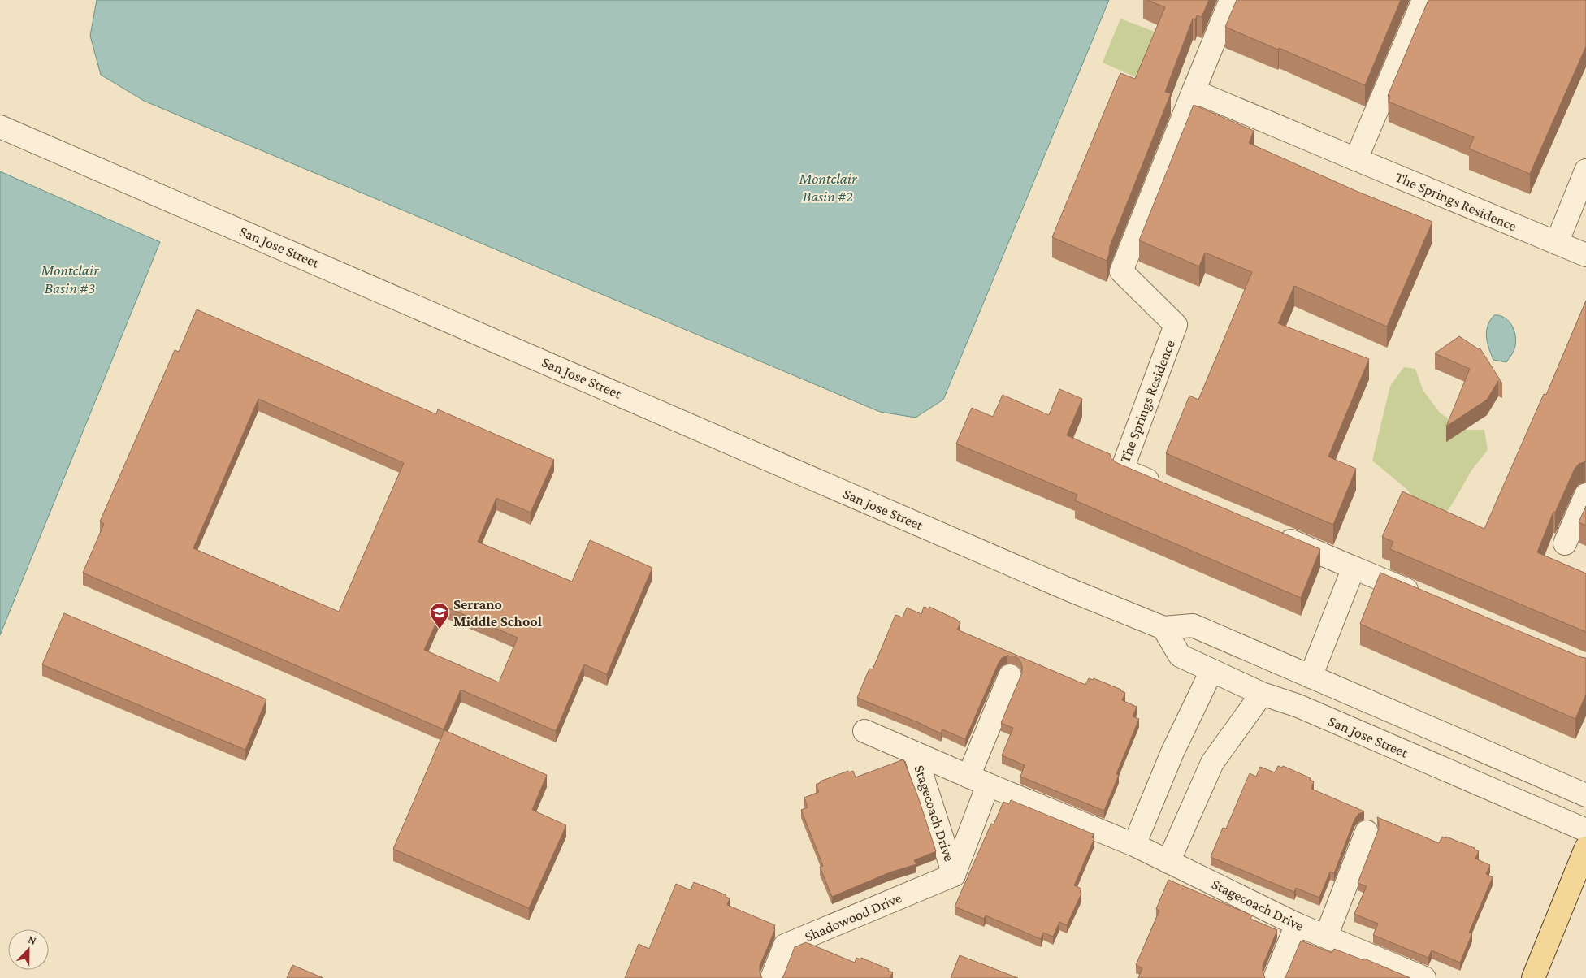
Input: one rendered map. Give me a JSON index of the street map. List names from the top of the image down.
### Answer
{
  "streets": {
    "street": [
      "The Springs Residence",
      "San Jose Street",
      "Stagecoach Drive",
      "Shadowood Drive"
    ]
  },
  "crossings": [
    ["Stagecoach Drive", "Shadowood Drive"]
  ],
  "water": ["Montclair Basin #2", "Montclair Basin #3"],
  "places": {
    "school or university": ["Serrano Middle School"]
  },
  "north": "top"
}
